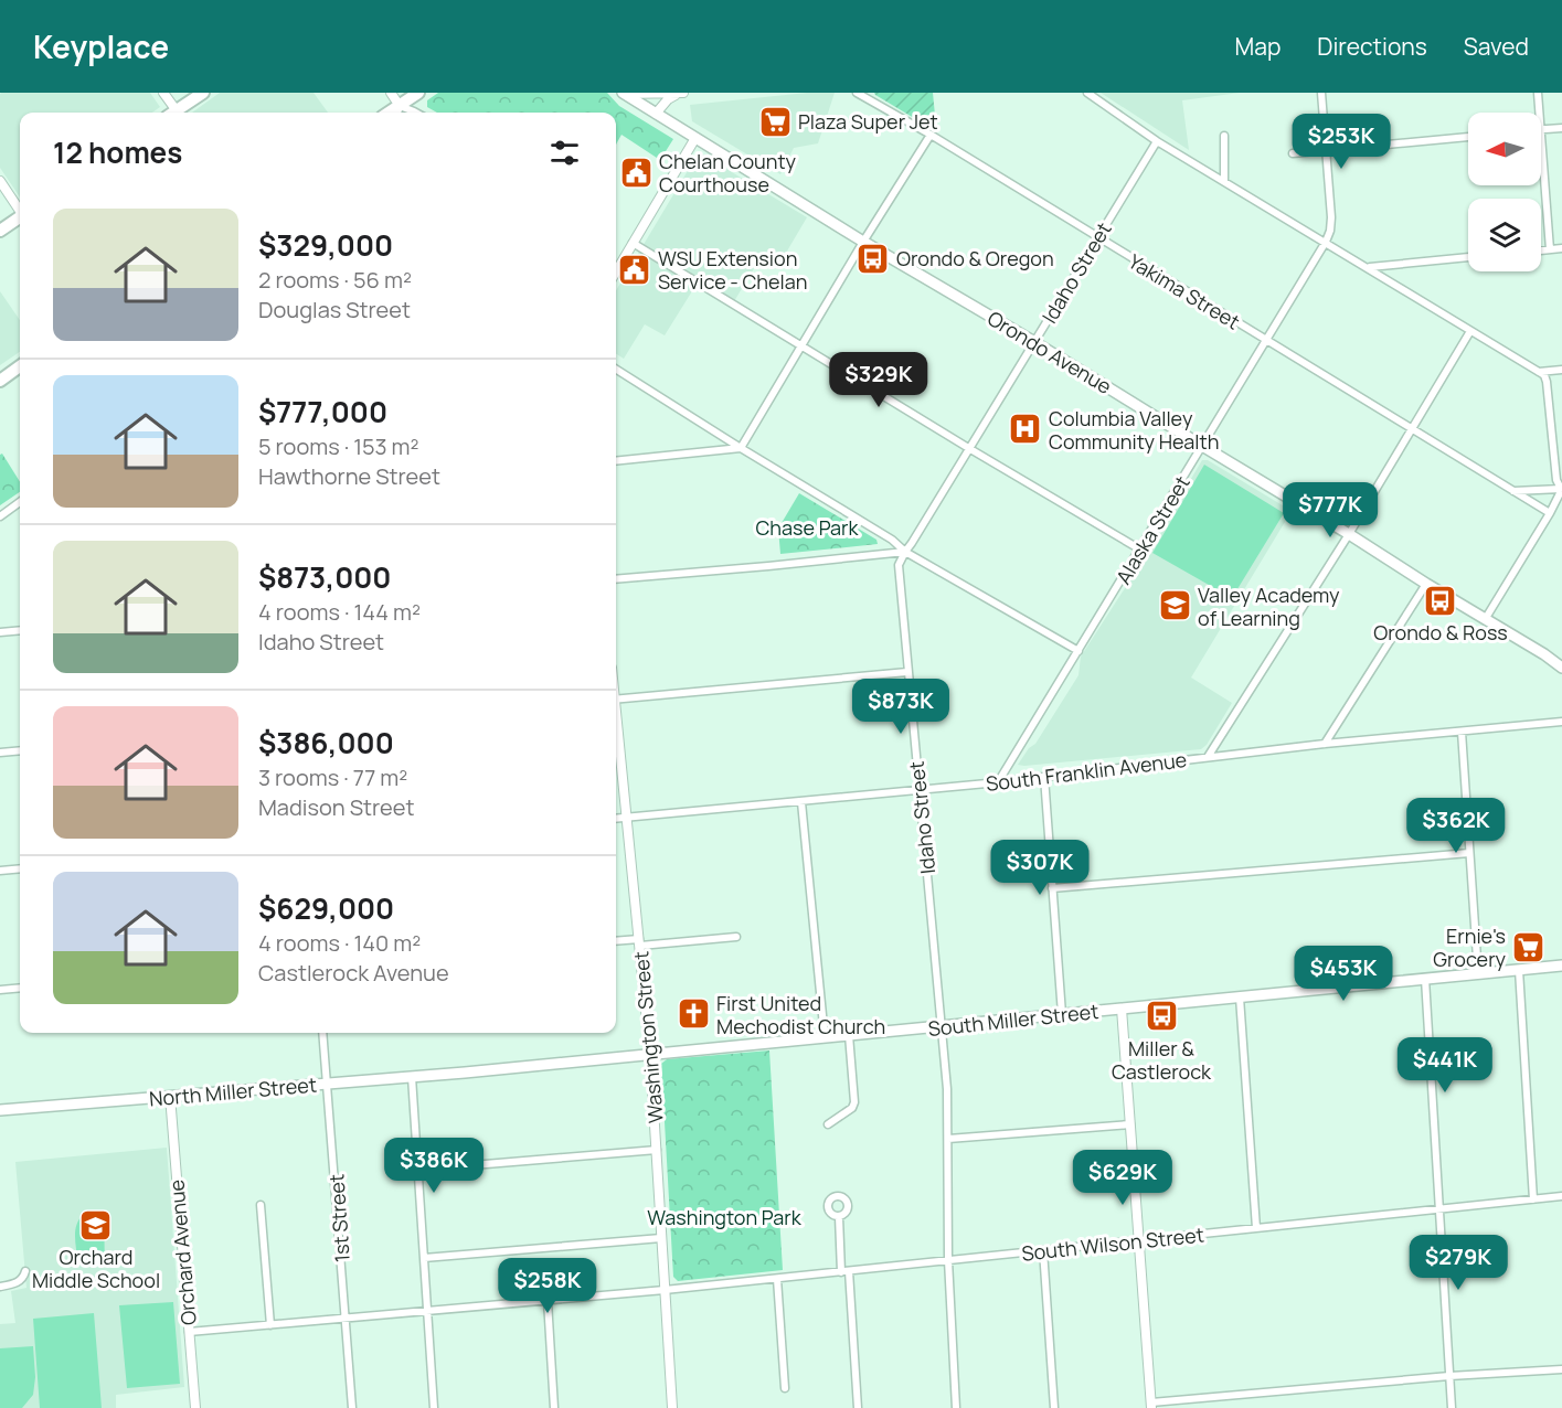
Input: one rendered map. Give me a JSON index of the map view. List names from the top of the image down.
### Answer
{
  "streets": {
    "main road": ["Orondo Avenue", "South Miller Street", "North Miller Street"],
    "street": [
      "Idaho Street",
      "Yakima Street",
      "Alaska Street",
      "South Franklin Avenue",
      "Washington Street",
      "1st Street",
      "South Wilson Street",
      "Orchard Avenue"
    ]
  },
  "crossings": [
    ["Idaho Street", "Yakima Street"],
    ["Idaho Street", "Orondo Avenue"],
    ["Idaho Street", "South Franklin Avenue"],
    ["Idaho Street", "South Miller Street"],
    ["Idaho Street", "South Wilson Street"],
    ["Yakima Street", "Alaska Street"],
    ["Orondo Avenue", "Alaska Street"],
    ["Alaska Street", "South Franklin Avenue"],
    ["South Franklin Avenue", "Washington Street"],
    ["South Miller Street", "Washington Street"],
    ["South Miller Street", "North Miller Street"],
    ["Washington Street", "South Wilson Street"],
    ["North Miller Street", "1st Street"],
    ["North Miller Street", "Orchard Avenue"],
    ["1st Street", "South Wilson Street"],
    ["South Wilson Street", "Orchard Avenue"]
  ],
  "parks": ["Chase Park", "Washington Park"],
  "places": {
    "supermarket": ["Plaza Super Jet", "Ernie's Grocery"],
    "public building": ["Chelan County Courthouse", "WSU Extension Service - Chelan"],
    "bus stop": ["Orondo & Oregon", "Orondo & Ross", "Miller & Castlerock"],
    "hospital": ["Columbia Valley Community Health"],
    "school or university": ["Valley Academy of Learning", "Orchard Middle School"],
    "church": ["First United Mechodist Church"]
  },
  "north": "left",
  "page": {
    "header": "Keyplace",
    "nav": ["Map", "Directions", "Saved"],
    "heading": "12 homes",
    "price": [
      "$253K",
      "$329K",
      "$777K",
      "$873K",
      "$362K",
      "$307K",
      "$453K",
      "$441K",
      "$386K",
      "$629K",
      "$279K",
      "$258K"
    ],
    "list": [
      {
        "name": "$329,000",
        "note": "2 rooms · 56 m² · Douglas Street"
      },
      {
        "name": "$777,000",
        "note": "5 rooms · 153 m² · Hawthorne Street"
      },
      {
        "name": "$873,000",
        "note": "4 rooms · 144 m² · Idaho Street"
      },
      {
        "name": "$386,000",
        "note": "3 rooms · 77 m² · Madison Street"
      },
      {
        "name": "$629,000",
        "note": "4 rooms · 140 m² · Castlerock Avenue"
      }
    ]
  }
}
